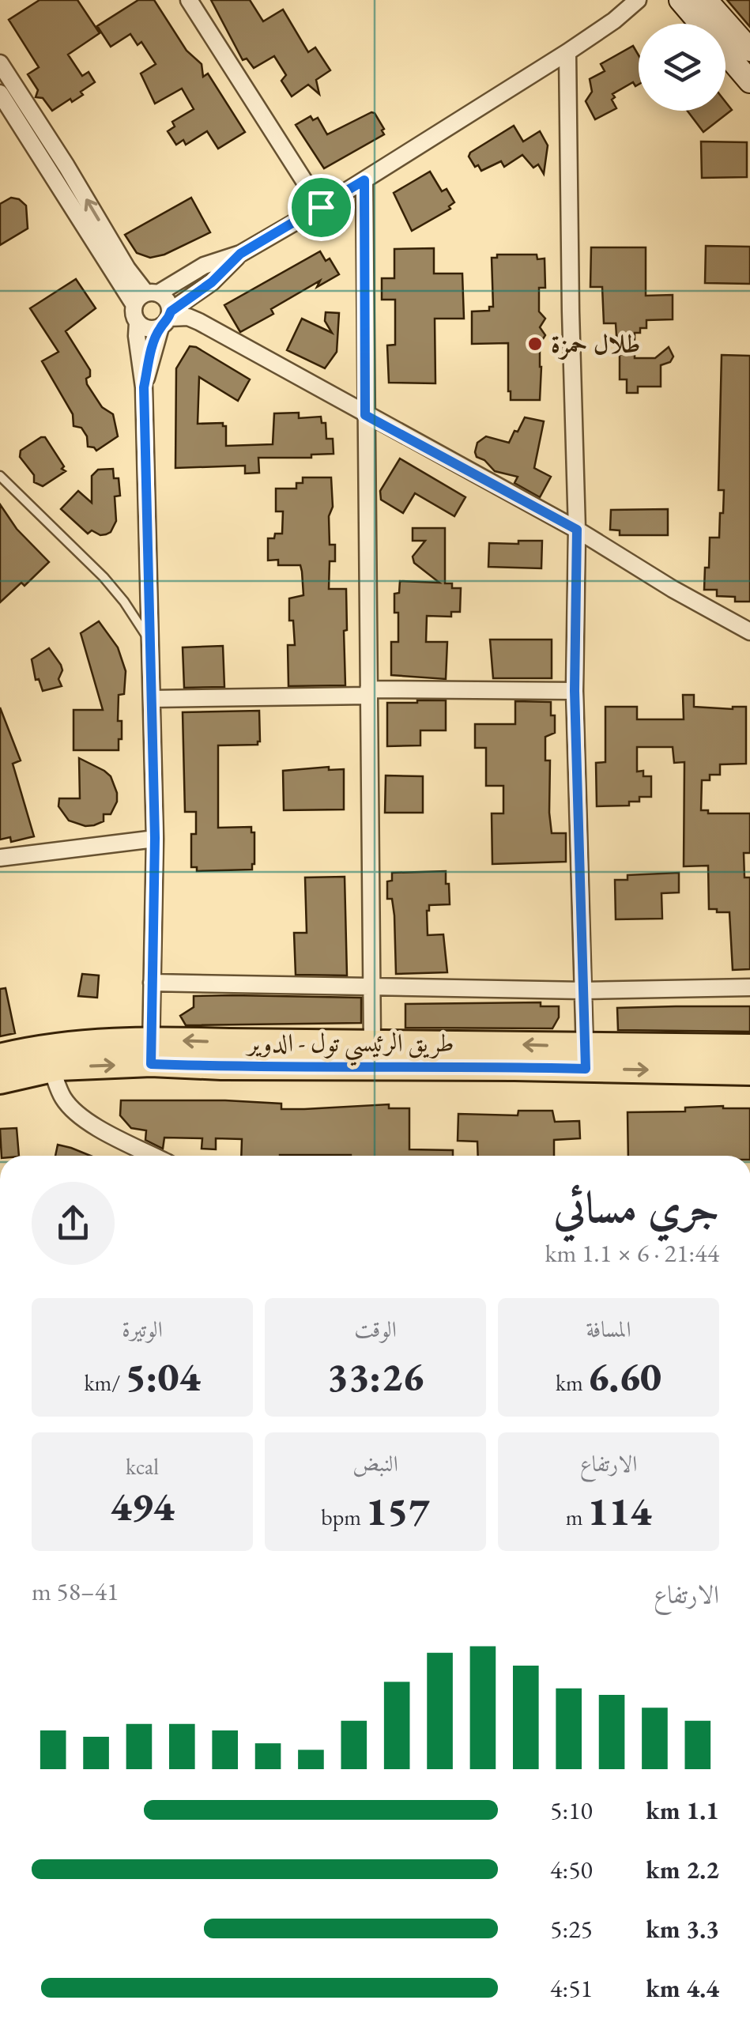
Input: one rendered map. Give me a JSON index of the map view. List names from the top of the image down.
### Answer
{
  "streets": {
    "main road": ["طريق الرئيسي تول - الدوير"]
  },
  "places": ["طلال حمزة"],
  "page": {
    "heading": ["جري مسائي", "21:44 · 6 × 1.1 km"],
    "stats": [
      ["المسافة", "6.60 km"],
      ["الوقت", "33:26"],
      ["الوتيرة", "5:04 /km"],
      ["الارتفاع", "114 m"],
      ["النبض", "157 bpm"],
      ["kcal", "494"]
    ],
    "chart": ["الارتفاع", "41–58 m"],
    "list": [
      {
        "name": "1.1 km",
        "note": "5:10"
      },
      {
        "name": "2.2 km",
        "note": "4:50"
      },
      {
        "name": "3.3 km",
        "note": "5:25"
      },
      {
        "name": "4.4 km",
        "note": "4:51"
      }
    ]
  }
}
